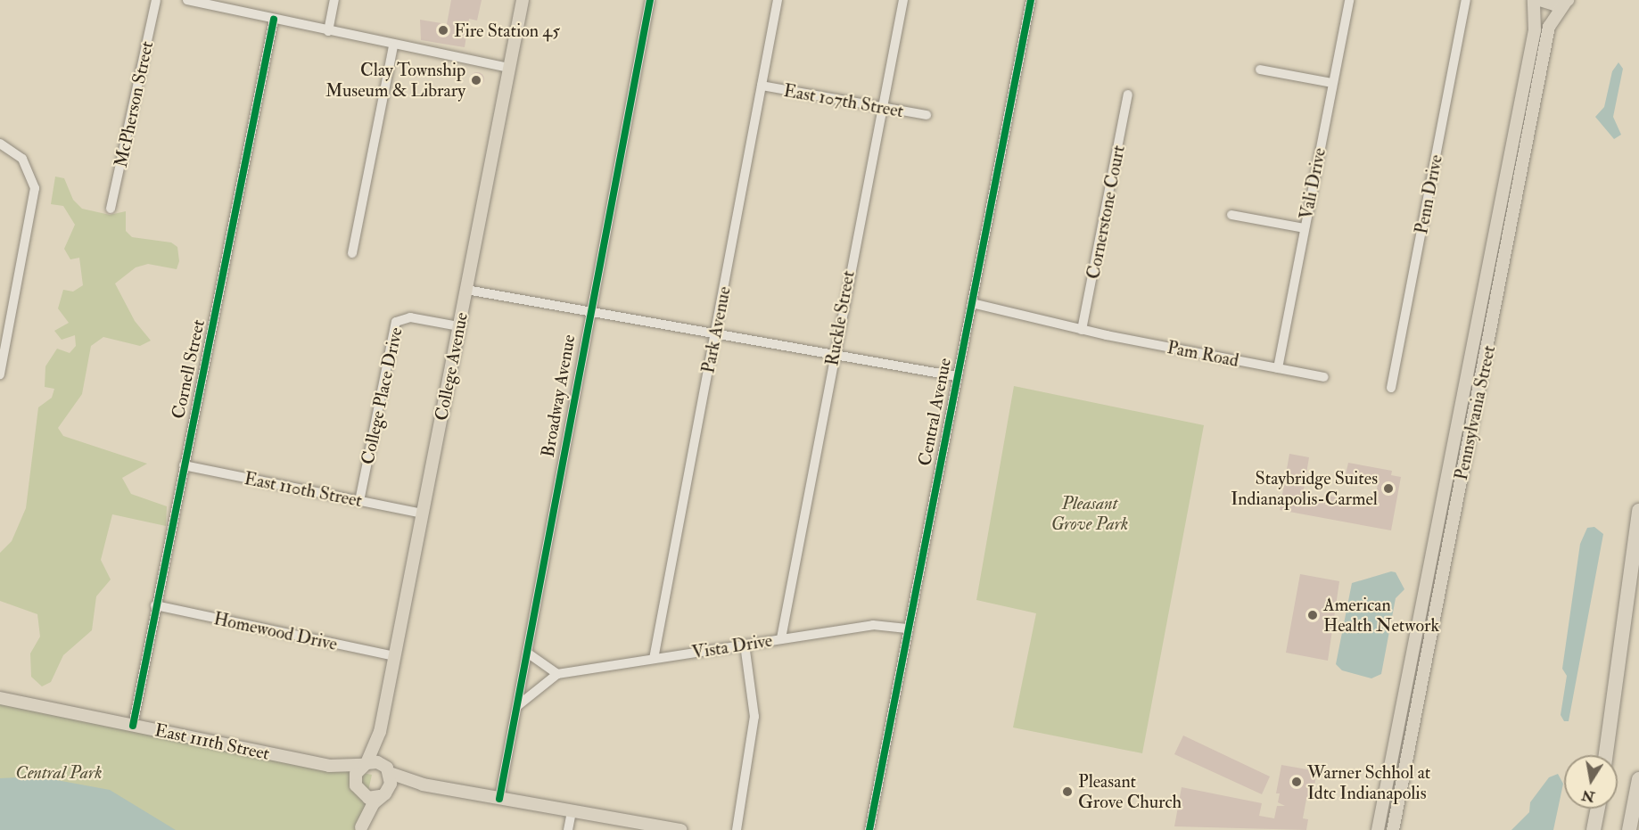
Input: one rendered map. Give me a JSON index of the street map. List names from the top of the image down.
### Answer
{
  "streets": {
    "main road": ["College Avenue", "Pennsylvania Street", "East 111th Street"],
    "street": [
      "East 107th Street",
      "McPherson Street",
      "Vali Drive",
      "Penn Drive",
      "Cornerstone Court",
      "Ruckle Street",
      "Park Avenue",
      "Pam Road",
      "Cornell Street",
      "College Place Drive",
      "Broadway Avenue",
      "Central Avenue",
      "East 110th Street",
      "Homewood Drive",
      "Vista Drive"
    ]
  },
  "crossings": [
    ["East 107th Street", "Ruckle Street"],
    ["East 107th Street", "Park Avenue"],
    ["Vali Drive", "Pam Road"],
    ["Cornerstone Court", "Pam Road"],
    ["Ruckle Street", "Vista Drive"],
    ["Park Avenue", "Vista Drive"],
    ["Pam Road", "Central Avenue"],
    ["College Avenue", "College Place Drive"],
    ["College Avenue", "East 110th Street"],
    ["College Avenue", "Homewood Drive"],
    ["College Avenue", "East 111th Street"],
    ["Cornell Street", "East 110th Street"],
    ["Cornell Street", "Homewood Drive"],
    ["Cornell Street", "East 111th Street"],
    ["College Place Drive", "East 110th Street"],
    ["Broadway Avenue", "Vista Drive"],
    ["Central Avenue", "Vista Drive"]
  ],
  "parks": ["Pleasant Grove Park", "Central Park"],
  "places": [
    "Fire Station 45",
    "Clay Township Museum & Library",
    "Staybridge Suites Indianapolis-Carmel",
    "American Health Network",
    "Warner Schhol at Idtc Indianapolis",
    "Pleasant Grove Church"
  ],
  "north": "bottom"
}
